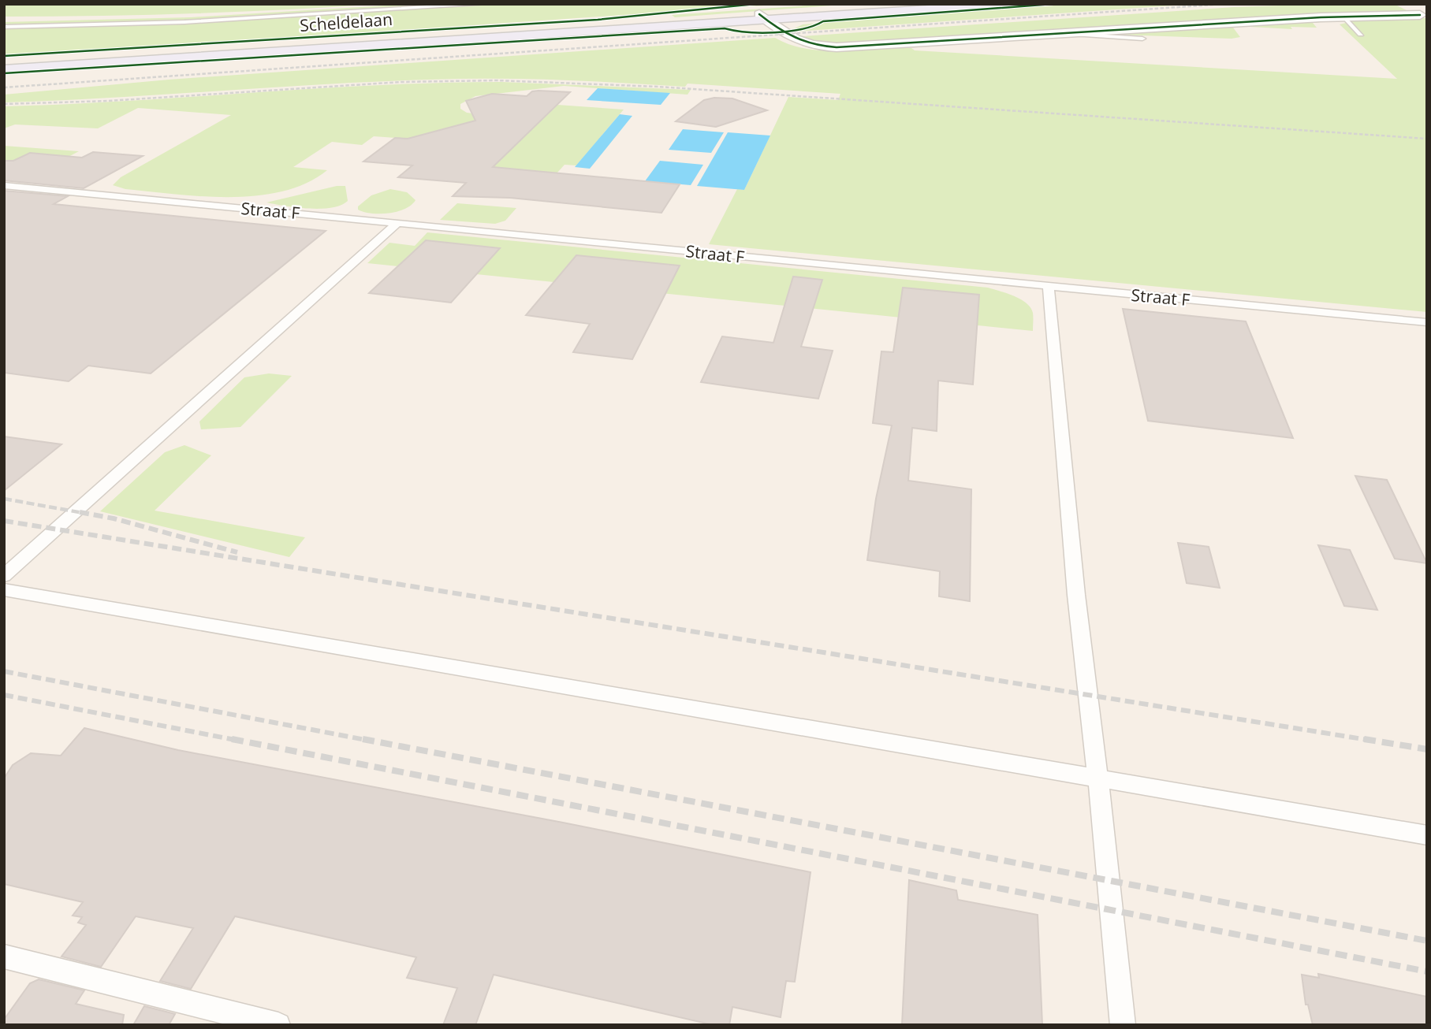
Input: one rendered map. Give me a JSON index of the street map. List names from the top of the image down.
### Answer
{
  "streets": {
    "main road": ["Scheldelaan"],
    "lane": ["Straat F"]
  }
}
